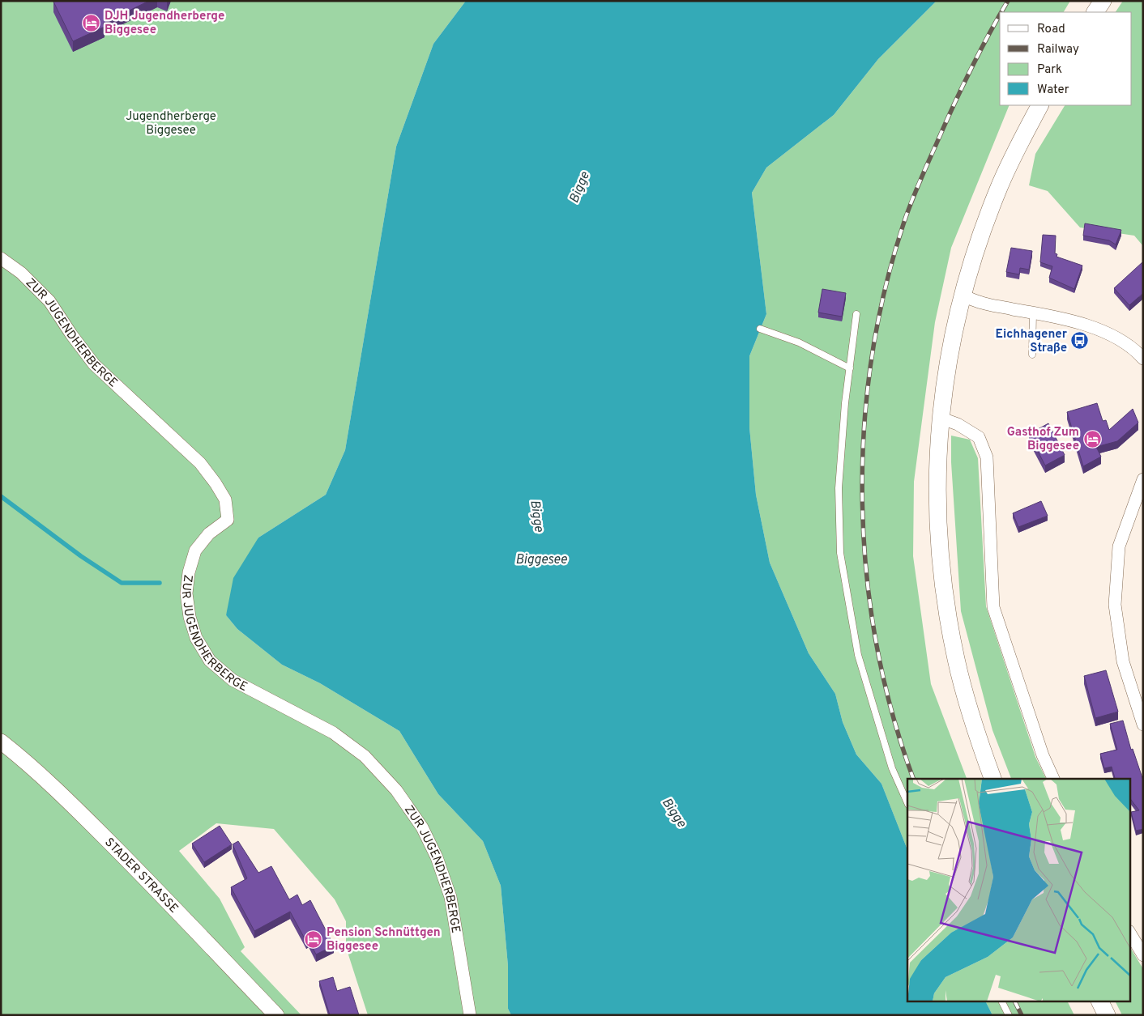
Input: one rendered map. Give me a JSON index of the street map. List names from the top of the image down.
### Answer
{
  "streets": {
    "street": ["ZUR JUGENDHERBERGE", "STADER STRASSE"]
  },
  "water": ["Bigge", "Biggesee"],
  "parks": ["Jugendherberge Biggesee"],
  "places": {
    "hotel": ["DJH Jugendherberge Biggesee", "Gasthof Zum Biggesee", "Pension Schnüttgen Biggesee"],
    "bus stop": ["Eichhagener Straße"]
  },
  "legend": [
    "Road",
    "Railway",
    "Park",
    "Water"
  ]
}
